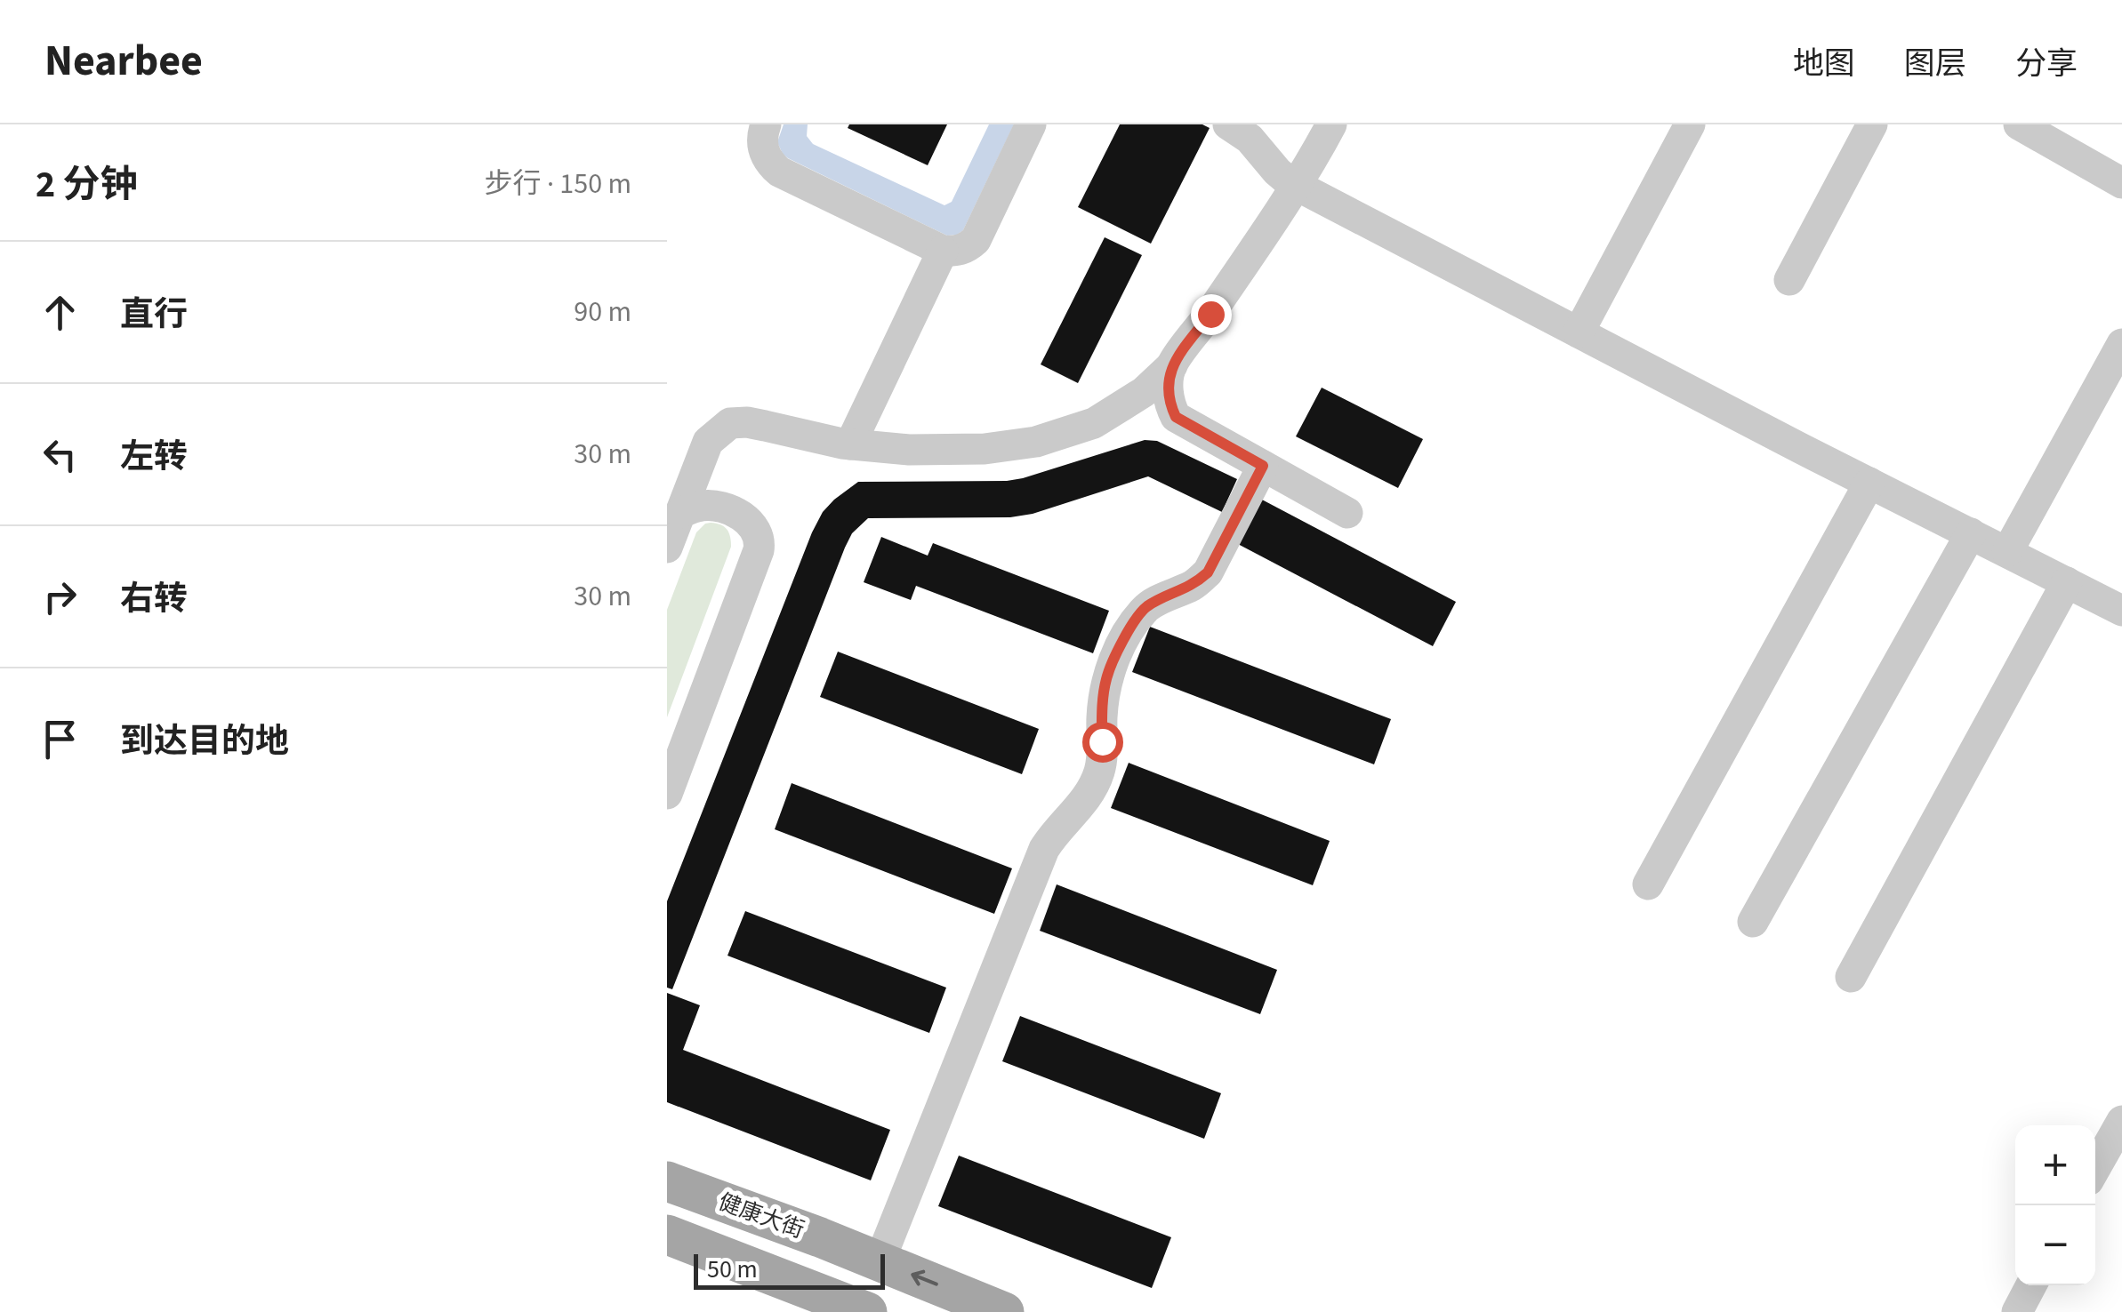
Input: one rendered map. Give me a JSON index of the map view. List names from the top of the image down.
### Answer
{
  "streets": {
    "main road": ["健康大街"]
  },
  "one_way": ["健康大街"],
  "scale_bar": "50 m",
  "page": {
    "header": "Nearbee",
    "nav": ["地图", "图层", "分享"],
    "heading": ["2 分钟", "步行 · 150 m"],
    "list": [
      ["直行", "90 m"],
      ["左转", "30 m"],
      ["右转", "30 m"],
      "到达目的地"
    ],
    "map_buttons": ["+", "−"],
    "scale": "50 m"
  }
}
